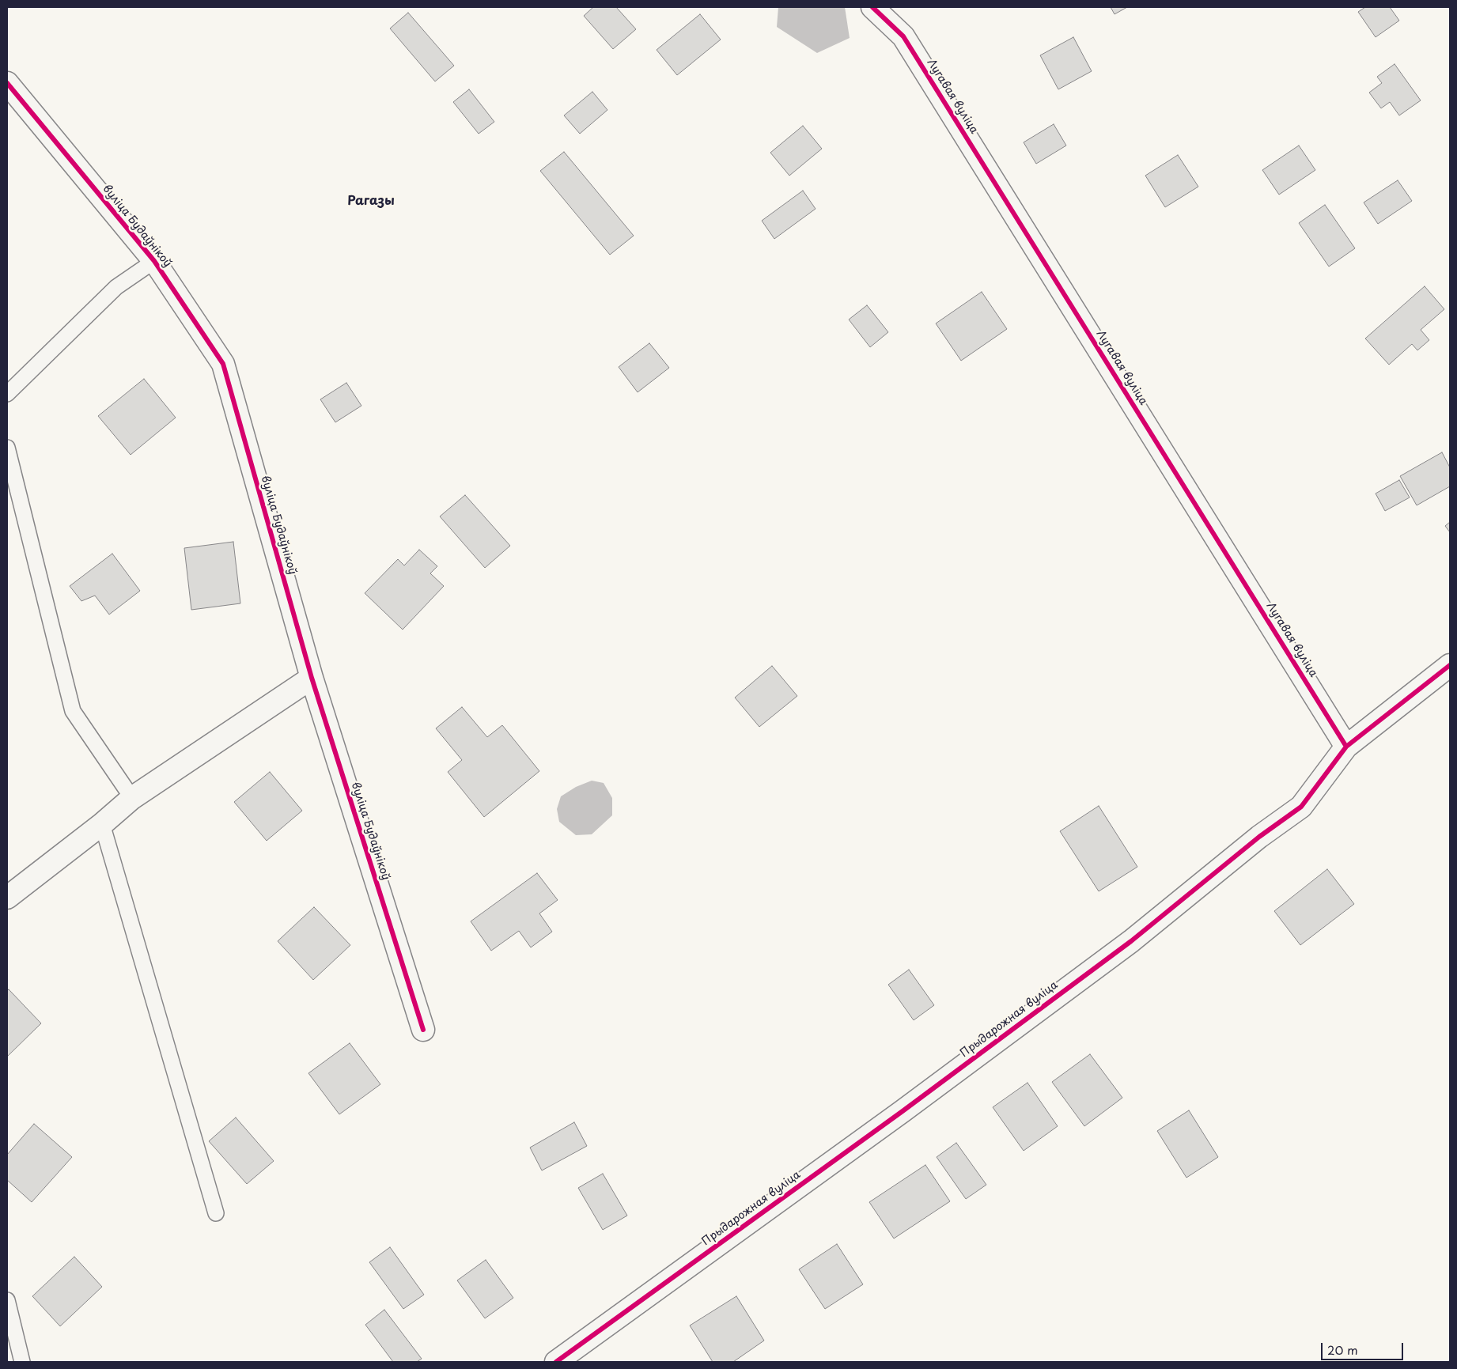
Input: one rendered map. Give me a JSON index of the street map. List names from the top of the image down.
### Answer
{
  "streets": {
    "street": ["Лугавая вуліца", "вуліца Будаўнікоў", "Прыдарожная вуліца"]
  },
  "crossings": [
    ["Лугавая вуліца", "Прыдарожная вуліца"]
  ],
  "districts": ["Рагазы"],
  "scale_bar": "20 m"
}
